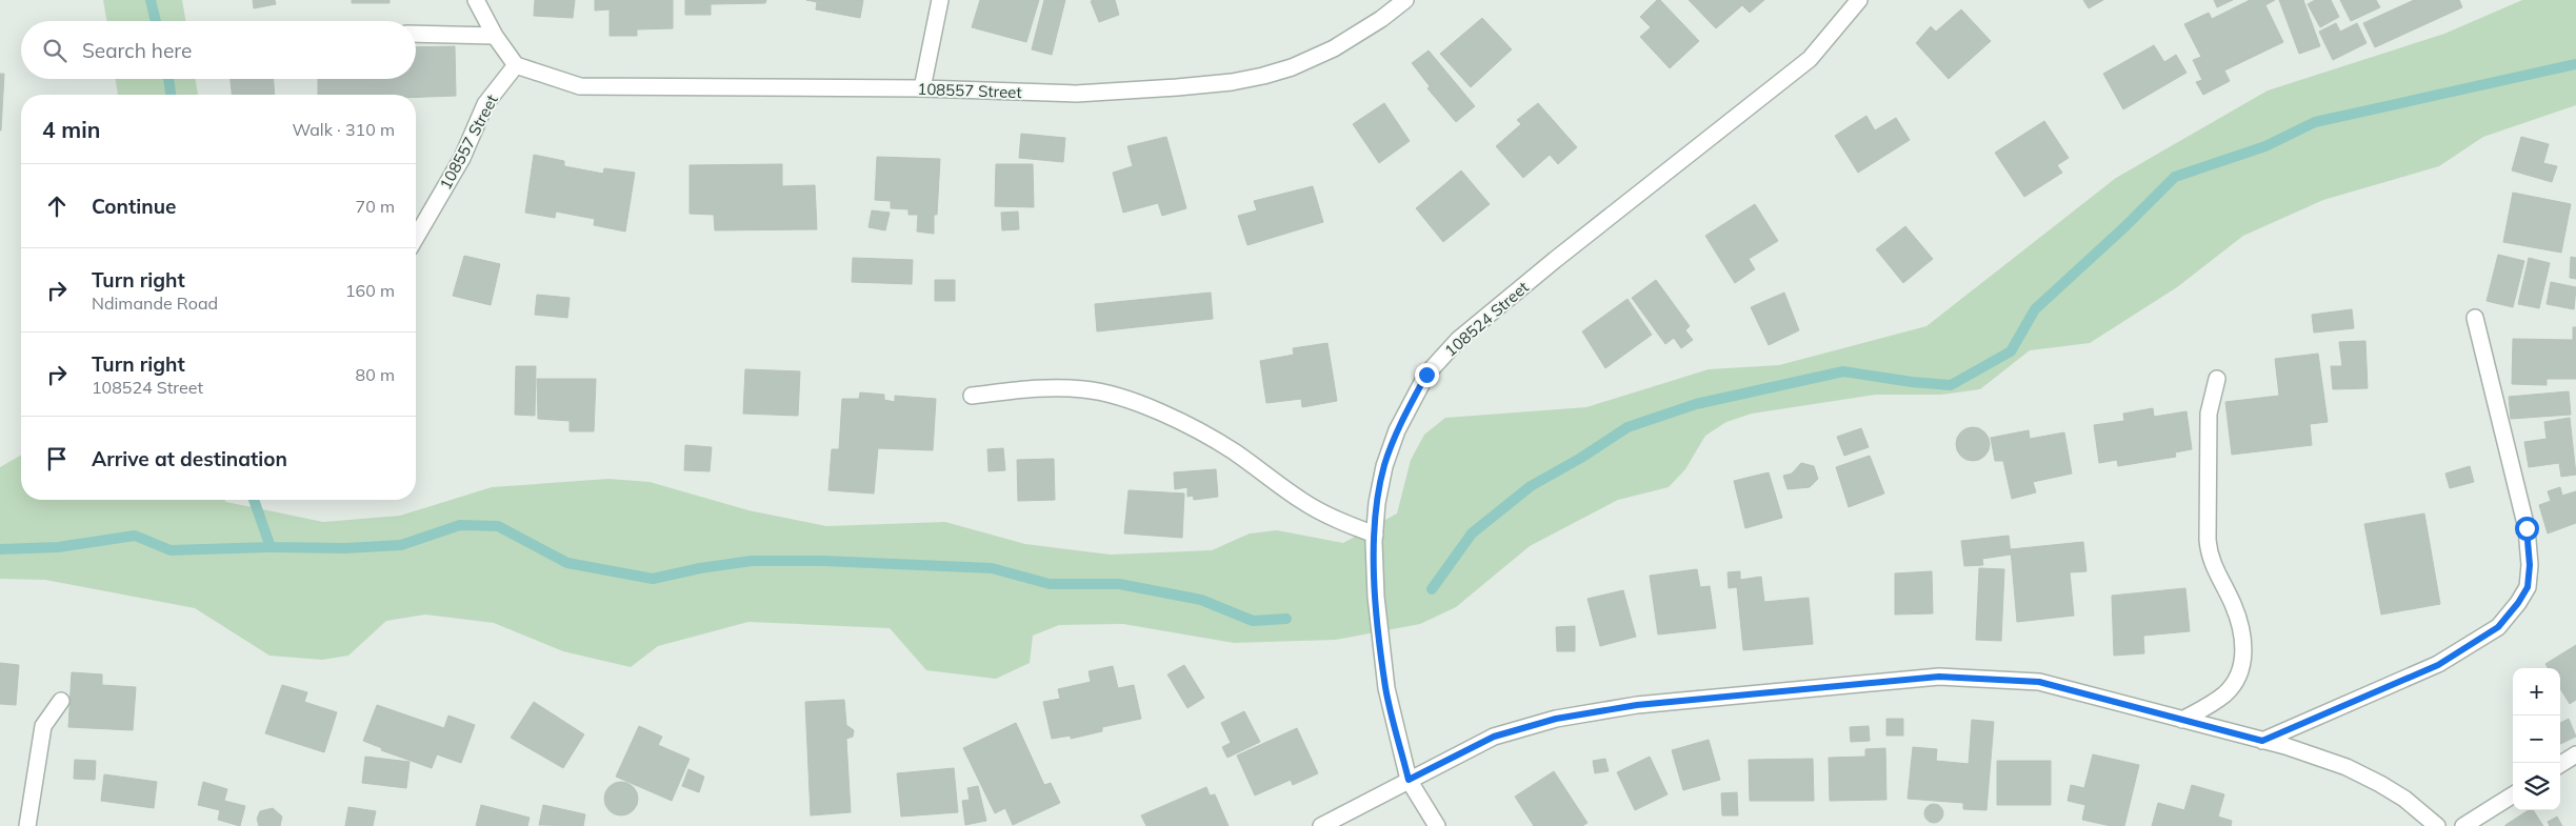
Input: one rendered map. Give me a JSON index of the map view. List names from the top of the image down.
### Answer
{
  "streets": {
    "street": ["108557 Street", "108524 Street"]
  },
  "page": {
    "search": "Search here",
    "heading": ["4 min", "Walk · 310 m"],
    "list": [
      ["Continue", "70 m"],
      ["Turn right", "Ndimande Road", "160 m"],
      ["Turn right", "108524 Street", "80 m"],
      "Arrive at destination"
    ],
    "map_buttons": ["+", "−"]
  }
}
